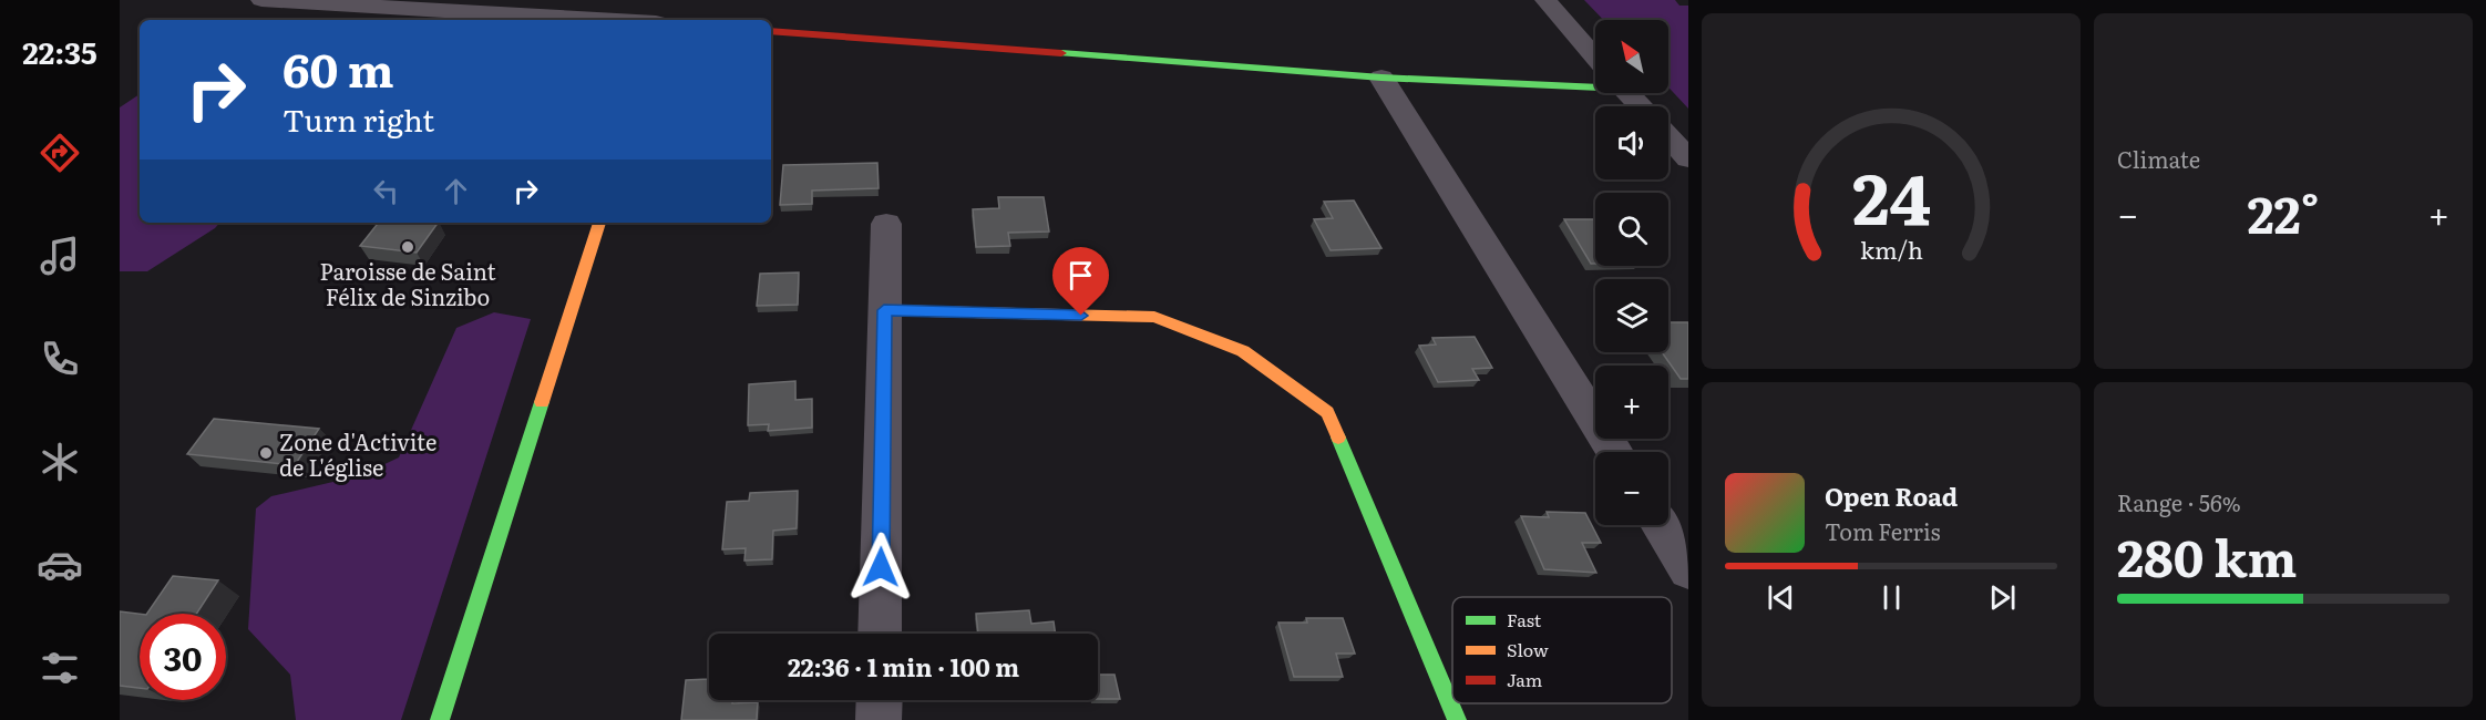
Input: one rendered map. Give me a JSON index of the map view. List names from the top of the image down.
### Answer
{
  "places": ["Paroisse de Saint Félix de Sinzibo", "Zone d'Activite de L'église"],
  "legend": ["Fast", "Slow", "Jam"],
  "north": "top left",
  "page": {
    "tabs": "22:35",
    "tile": [
      "Climate",
      ["Range · 56%", "280 km"]
    ],
    "map_buttons": ["+", "−"],
    "turn": ["60 m", "Turn right"],
    "heat": ["−", "22°", "+"],
    "song": ["Open Road", "Tom Ferris"],
    "limit": "30",
    "trip": "22:36 · 1 min · 100 m",
    "gauge": ["24", "km/h"]
  }
}
